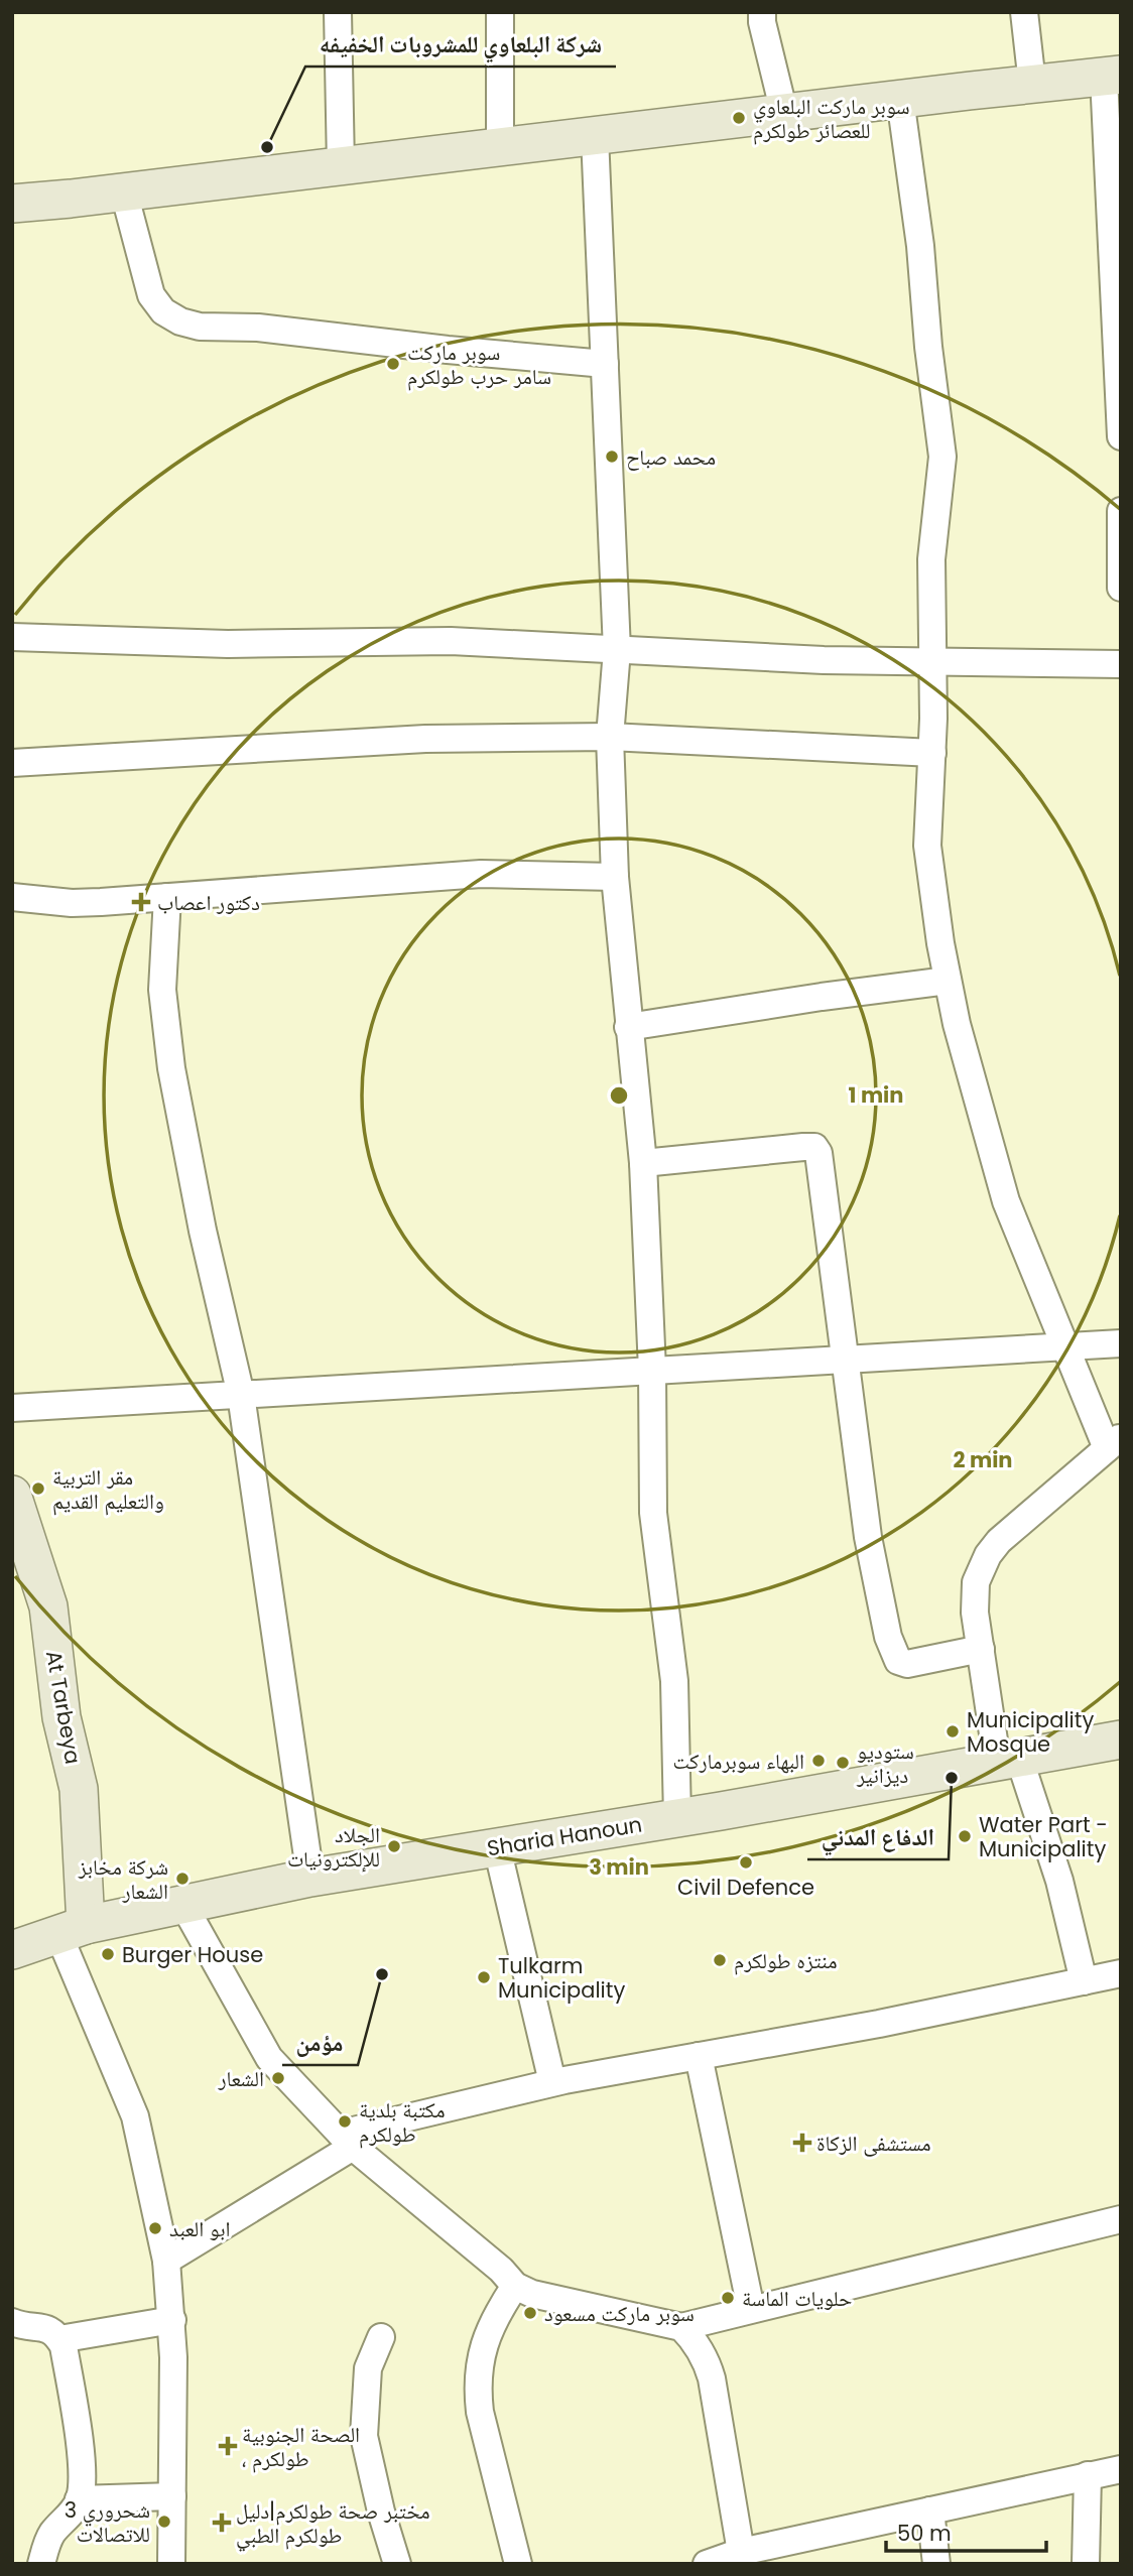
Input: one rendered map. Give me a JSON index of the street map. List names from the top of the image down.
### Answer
{
  "streets": {
    "street": ["At Tarbeya", "Sharia Hanoun"]
  },
  "crossings": [
    ["At Tarbeya", "Sharia Hanoun"]
  ],
  "places": {
    "other": [
      "سوبر ماركت البلعاوي للعصائر طولكرم",
      "شركة البلعاوي للمشروبات الخفيفه",
      "سوبر ماركت سامر حرب طولكرم",
      "محمد صباح",
      "مقر التربية والتعليم القديم",
      "Municipality Mosque",
      "البهاء سوبرماركت",
      "ستوديو ديزانير",
      "الدفاع المدني",
      "Water Part - Municipality",
      "الجلاد للإلكترونيات",
      "Civil Defence",
      "شركة مخابز الشعار",
      "Burger House",
      "منتزه طولكرم",
      "مؤمن",
      "Tulkarm Municipality",
      "الشعار",
      "مكتبة بلدية طولكرم",
      "ابو العبد",
      "حلويات الماسة",
      "سوبر ماركت مسعود",
      "شحروري 3 للاتصالات"
    ],
    "health": [
      "دكتور اعصاب",
      "مستشفى الزكاة",
      "الصحة الجنوبية ، طولكرم",
      "مختبر صحة طولكرم|دليل طولكرم الطبي"
    ]
  },
  "scale_bar": "50 m",
  "rings": ["1 min", "2 min", "3 min"]
}
